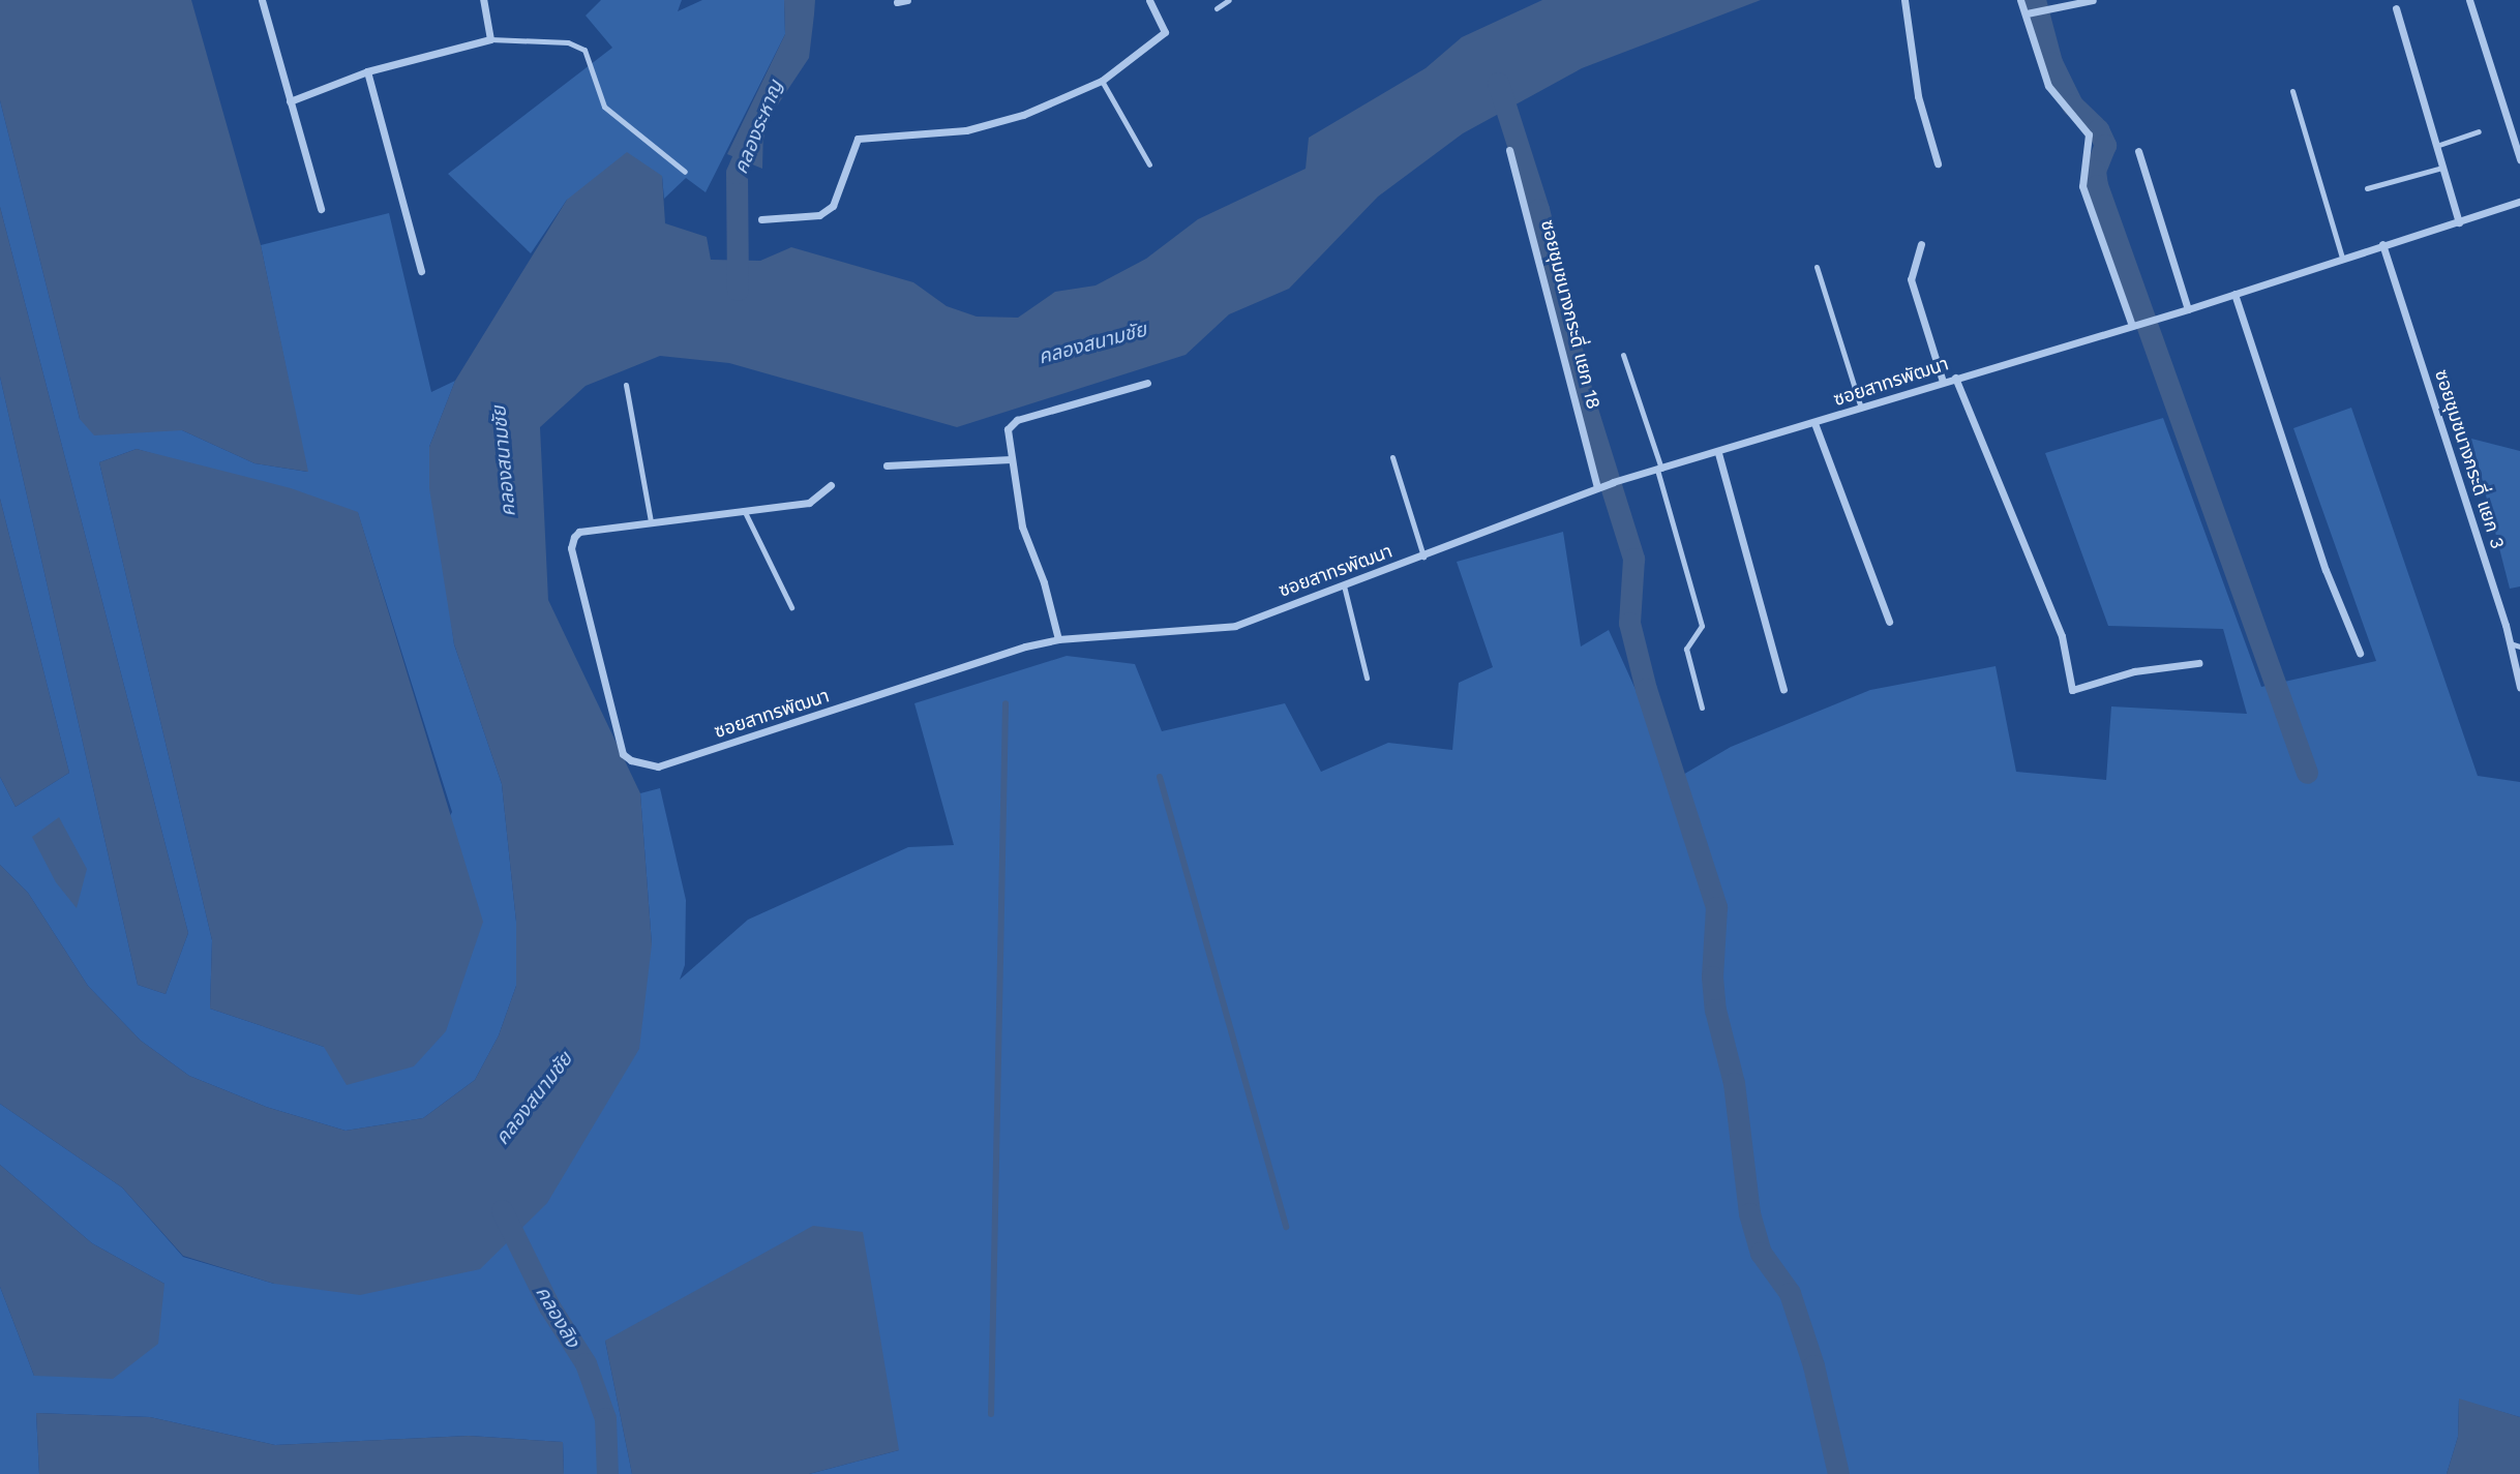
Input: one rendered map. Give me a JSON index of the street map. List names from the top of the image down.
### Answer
{
  "streets": {
    "street": ["ซอยชุมชนางกระดี่ แยก 18", "ซอยสาทรพัฒนา", "ซอยชุมชนางกระดี่ แยก 3"]
  },
  "crossings": [
    ["ซอยชุมชนางกระดี่ แยก 18", "ซอยสาทรพัฒนา"],
    ["ซอยสาทรพัฒนา", "ซอยชุมชนางกระดี่ แยก 3"]
  ],
  "water": ["คลองระหาญ", "คลองสนามชัย", "คลองลิง"]
}
